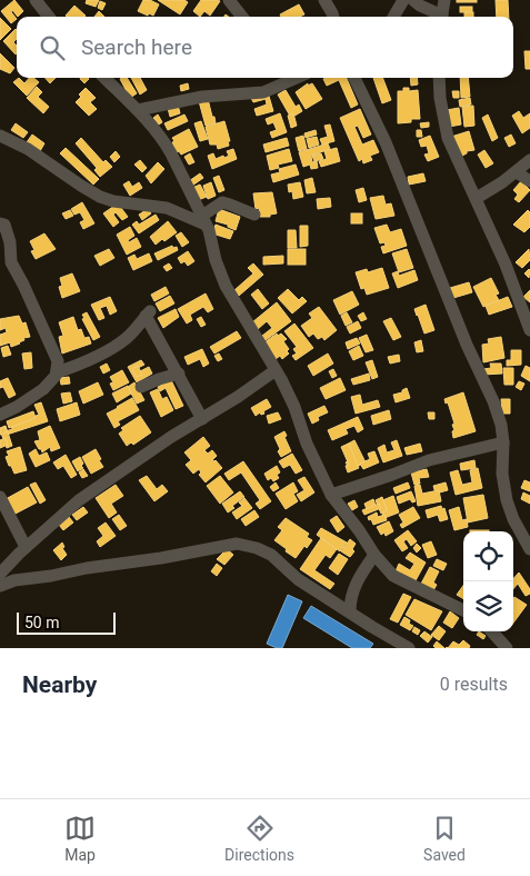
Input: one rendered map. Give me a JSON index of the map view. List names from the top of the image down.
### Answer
{
  "scale_bar": "50 m",
  "page": {
    "search": "Search here",
    "scale": "50 m",
    "heading": ["Nearby", "0 results"],
    "nav": ["Map", "Directions", "Saved"]
  }
}
